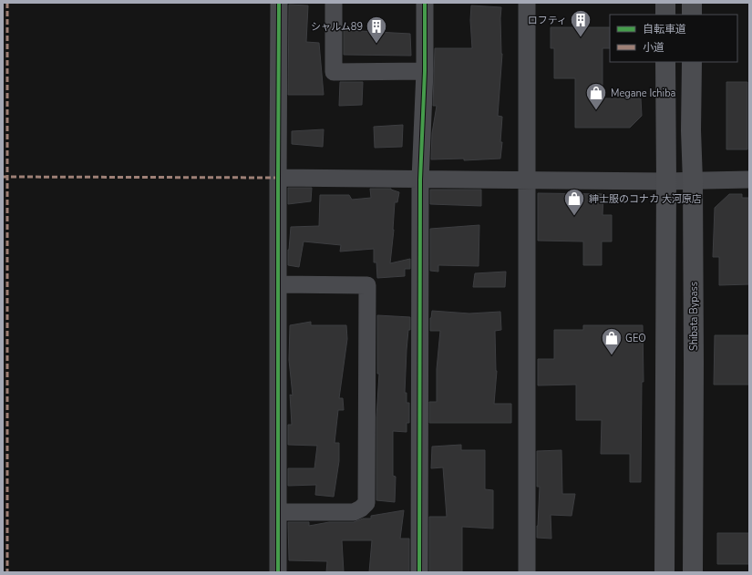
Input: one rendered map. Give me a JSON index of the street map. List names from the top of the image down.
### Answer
{
  "streets": {
    "highway": ["Shibata Bypass"]
  },
  "places": {
    "building": ["ロフティ", "シャルム89"],
    "shop": ["Megane Ichiba", "紳士服のコナカ 大河原店", "GEO"]
  },
  "legend": ["自転車道", "小道"]
}
